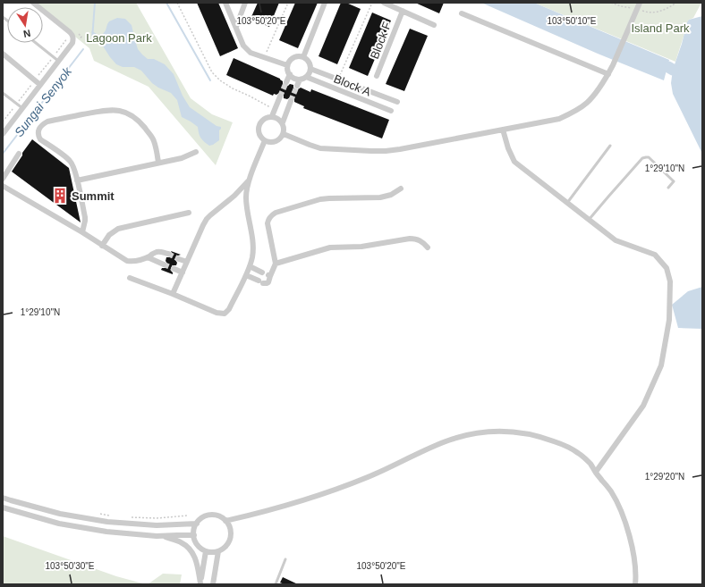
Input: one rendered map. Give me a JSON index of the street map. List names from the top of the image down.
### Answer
{
  "streets": {
    "street": ["Block F", "Block A"]
  },
  "water": ["Sungai Senyok"],
  "parks": ["Island Park", "Lagoon Park"],
  "places": {
    "building": ["Summit"]
  },
  "north": "bottom",
  "coordinates": [
    "103°50'20\"E",
    "103°50'10\"E",
    "1°29'10\"N",
    "1°29'20\"N",
    "103°50'30\"E"
  ]
}
